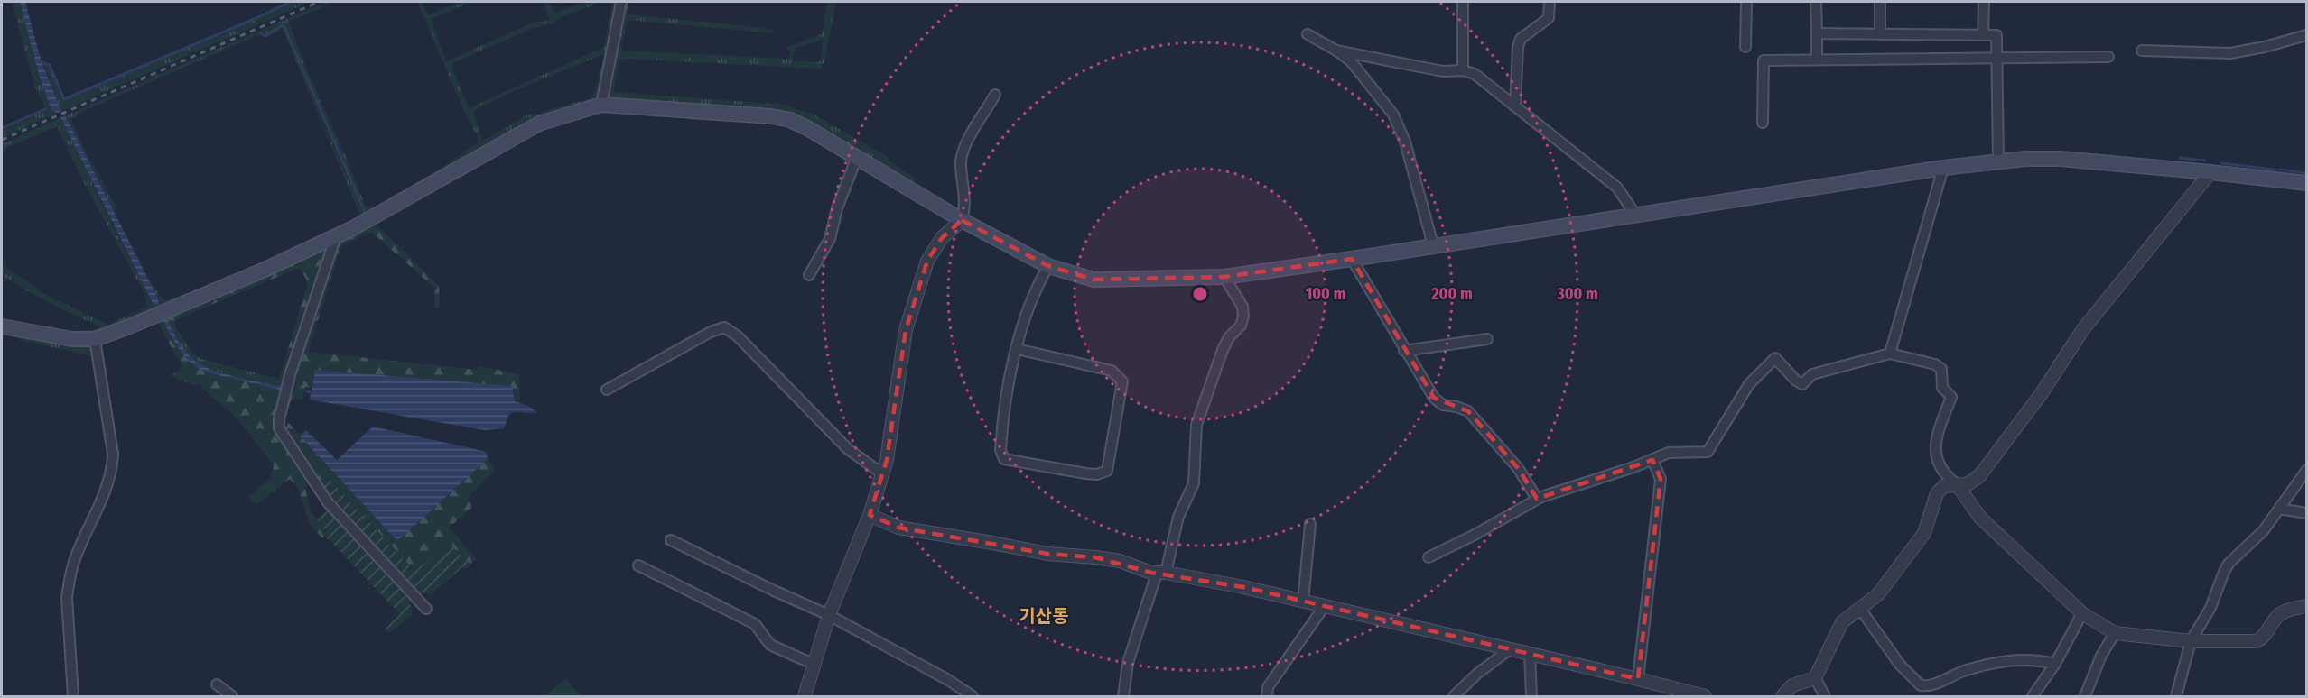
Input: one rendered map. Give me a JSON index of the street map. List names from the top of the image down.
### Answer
{
  "districts": ["기산동"],
  "rings": ["100 m", "200 m", "300 m"]
}
